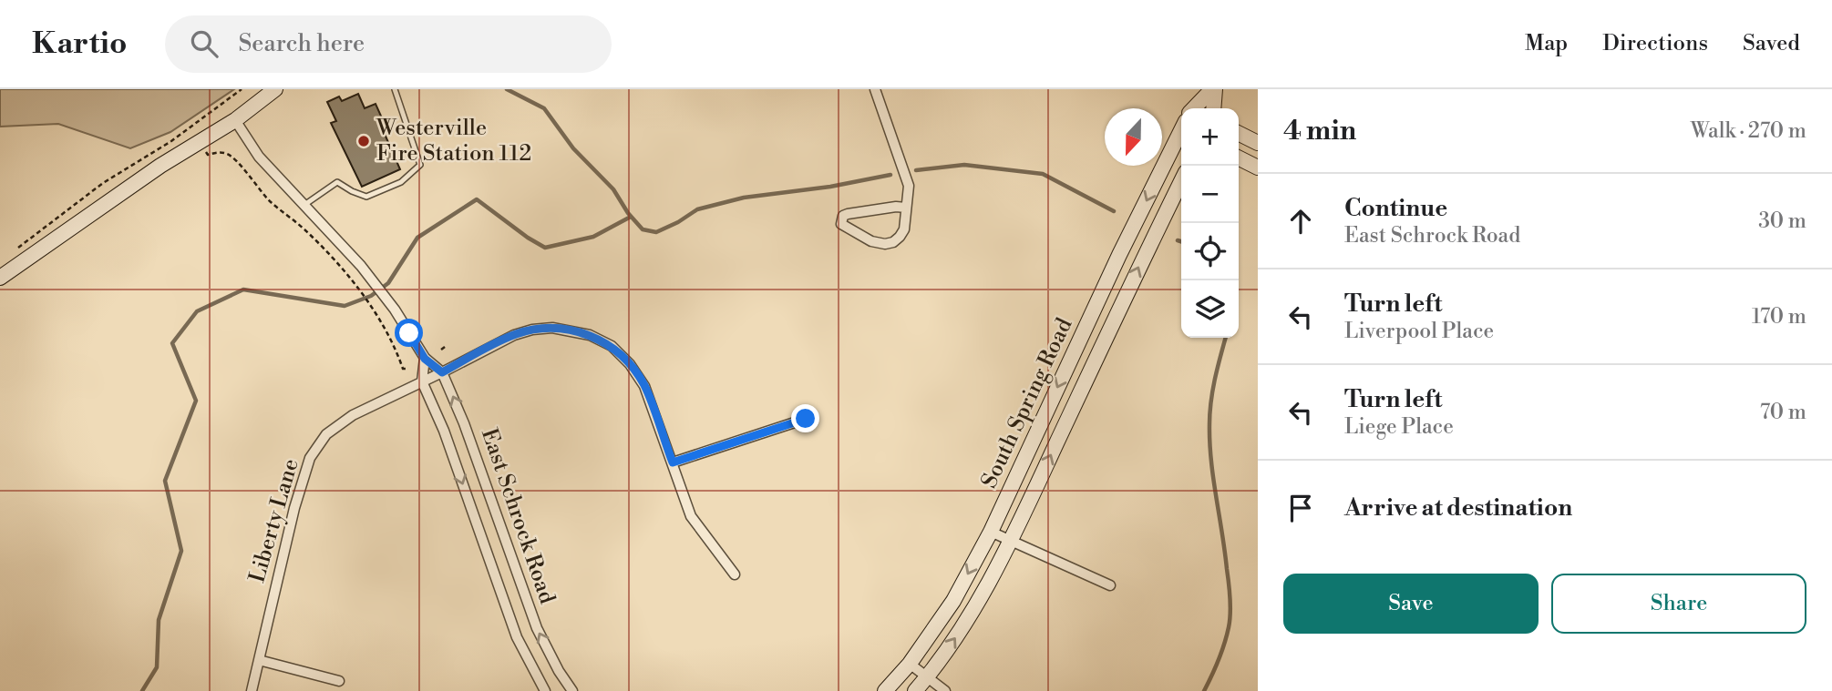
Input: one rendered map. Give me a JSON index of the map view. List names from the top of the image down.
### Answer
{
  "streets": {
    "main road": ["South Spring Road"],
    "street": ["East Schrock Road", "Liberty Lane"]
  },
  "crossings": [
    ["East Schrock Road", "Liberty Lane"]
  ],
  "places": ["Westerville Fire Station 112"],
  "north": "bottom",
  "page": {
    "header": "Kartio",
    "search": "Search here",
    "nav": ["Map", "Directions", "Saved"],
    "heading": ["4 min", "Walk · 270 m"],
    "map_buttons": ["+", "−"],
    "list": [
      ["Continue", "East Schrock Road", "30 m"],
      ["Turn left", "Liverpool Place", "170 m"],
      ["Turn left", "Liege Place", "70 m"],
      "Arrive at destination"
    ],
    "buttons": ["Save", "Share"]
  }
}
